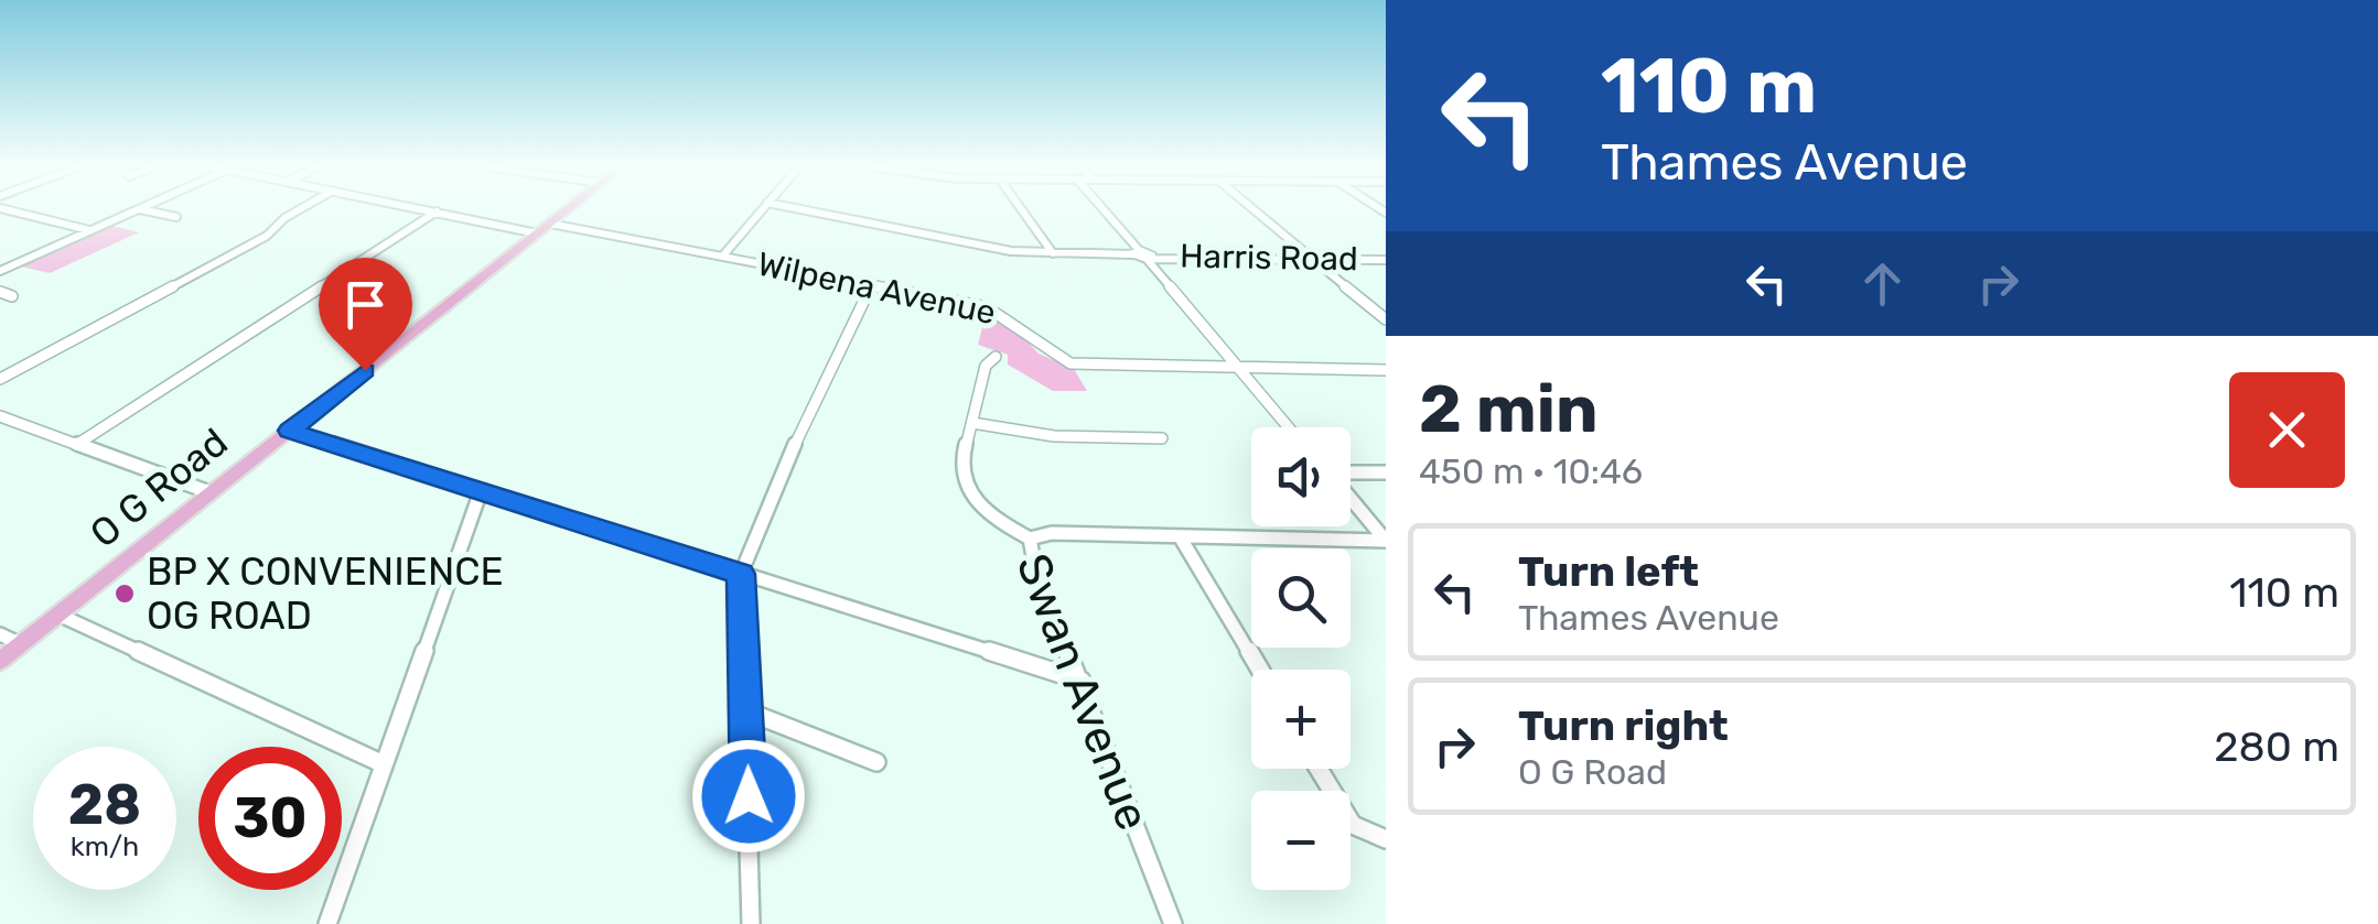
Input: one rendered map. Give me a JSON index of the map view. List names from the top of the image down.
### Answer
{
  "streets": {
    "main road": ["O G Road"],
    "street": ["Harris Road", "Wilpena Avenue", "Swan Avenue"]
  },
  "crossings": [
    ["Wilpena Avenue", "O G Road"]
  ],
  "places": ["BP X CONVENIENCE OG ROAD"],
  "page": {
    "turn": ["110 m", "Thames Avenue"],
    "heading": ["2 min", "450 m · 10:46"],
    "map_buttons": ["+", "−"],
    "list": [
      {
        "name": "Turn left",
        "note": "Thames Avenue",
        "value": "110 m"
      },
      {
        "name": "Turn right",
        "note": "O G Road",
        "value": "280 m"
      }
    ],
    "speed": "28 km/h",
    "limit": "30"
  }
}
